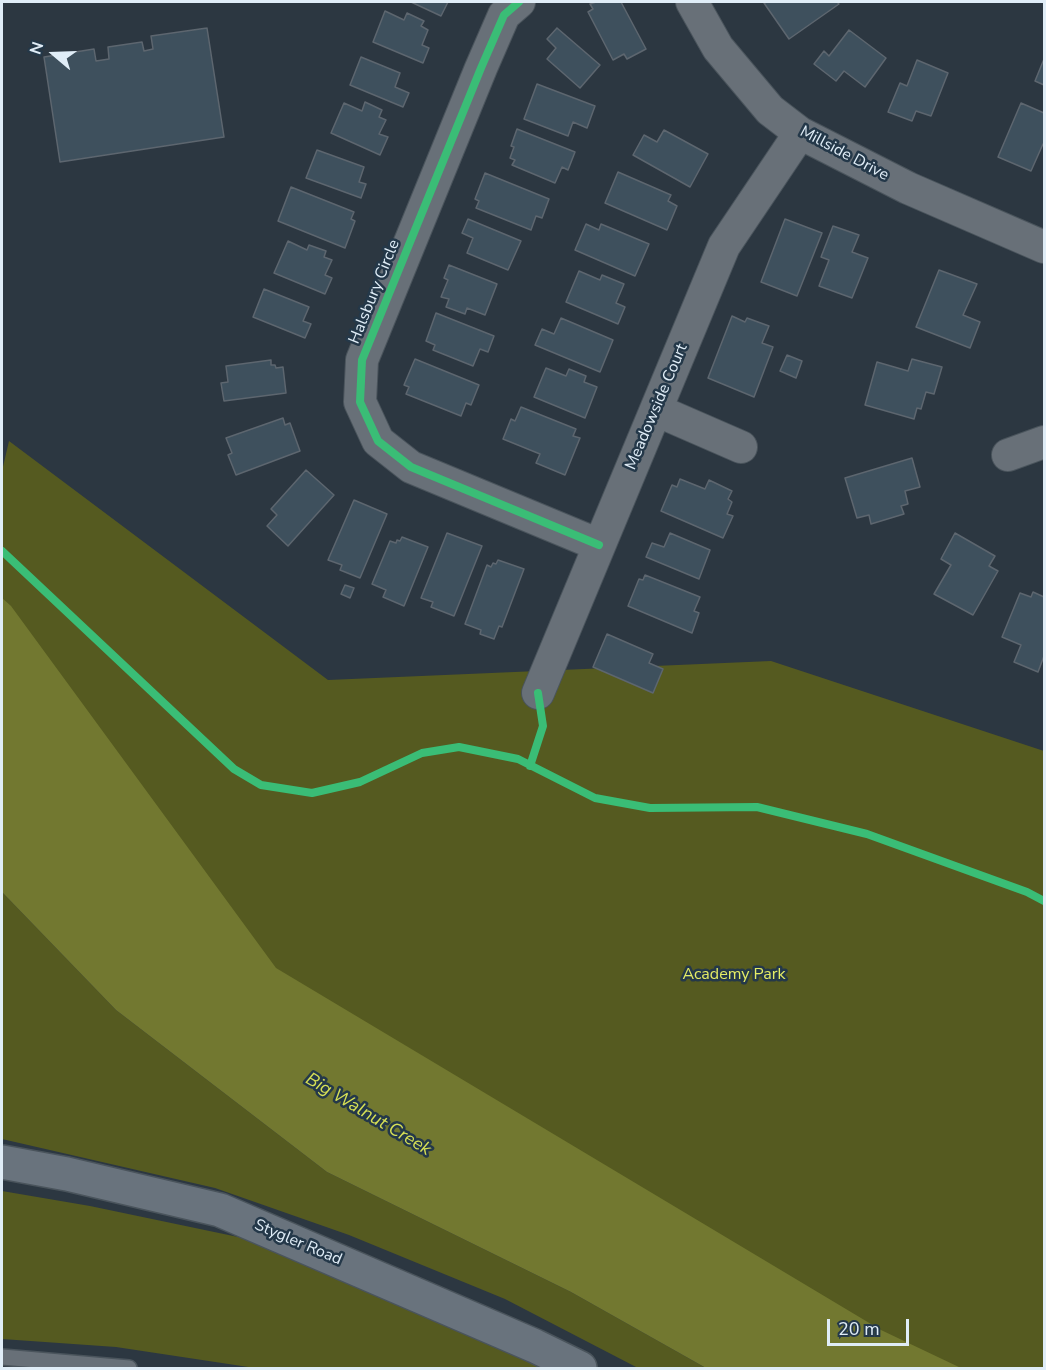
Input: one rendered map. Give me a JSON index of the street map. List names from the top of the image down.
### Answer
{
  "streets": {
    "main road": ["Stygler Road"],
    "street": ["Millside Drive", "Halsbury Circle", "Meadowside Court"]
  },
  "crossings": [
    ["Millside Drive", "Meadowside Court"],
    ["Halsbury Circle", "Meadowside Court"]
  ],
  "water": ["Big Walnut Creek"],
  "parks": ["Academy Park"],
  "scale_bar": "20 m",
  "north": "left"
}
